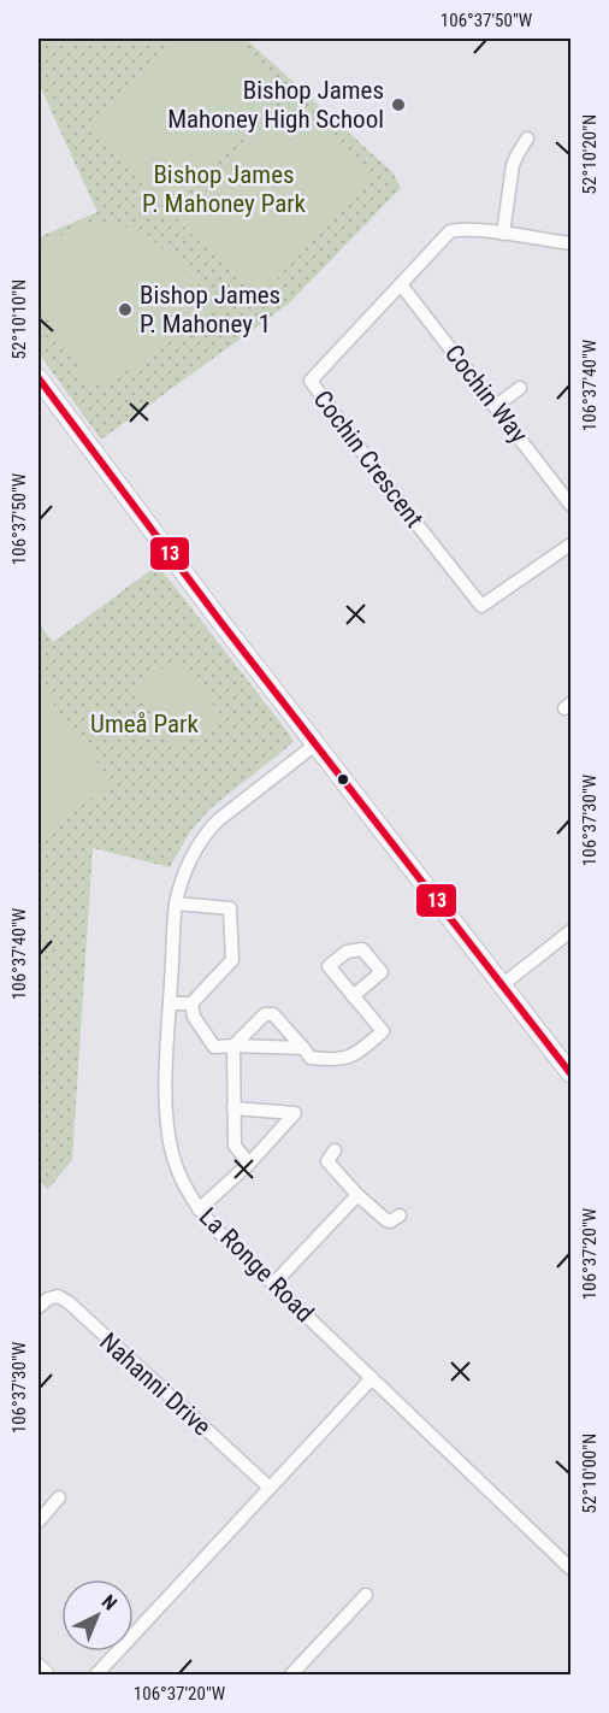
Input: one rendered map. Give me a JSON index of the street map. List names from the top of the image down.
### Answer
{
  "streets": {
    "street": [
      "Cochin Way",
      "Cochin Crescent",
      "La Ronge Road",
      "Nahanni Drive"
    ]
  },
  "crossings": [
    ["Cochin Way", "Cochin Crescent"]
  ],
  "parks": ["Bishop James P. Mahoney Park", "Umeå Park"],
  "places": ["Bishop James Mahoney High School", "Bishop James P. Mahoney 1"],
  "lines": ["transit line 13"],
  "north": "top right",
  "coordinates": [
    "106°37'50\"W",
    "52°10'20\"N",
    "52°10'10\"N",
    "106°37'40\"W",
    "106°37'30\"W",
    "106°37'20\"W",
    "52°10'00\"N"
  ]
}
